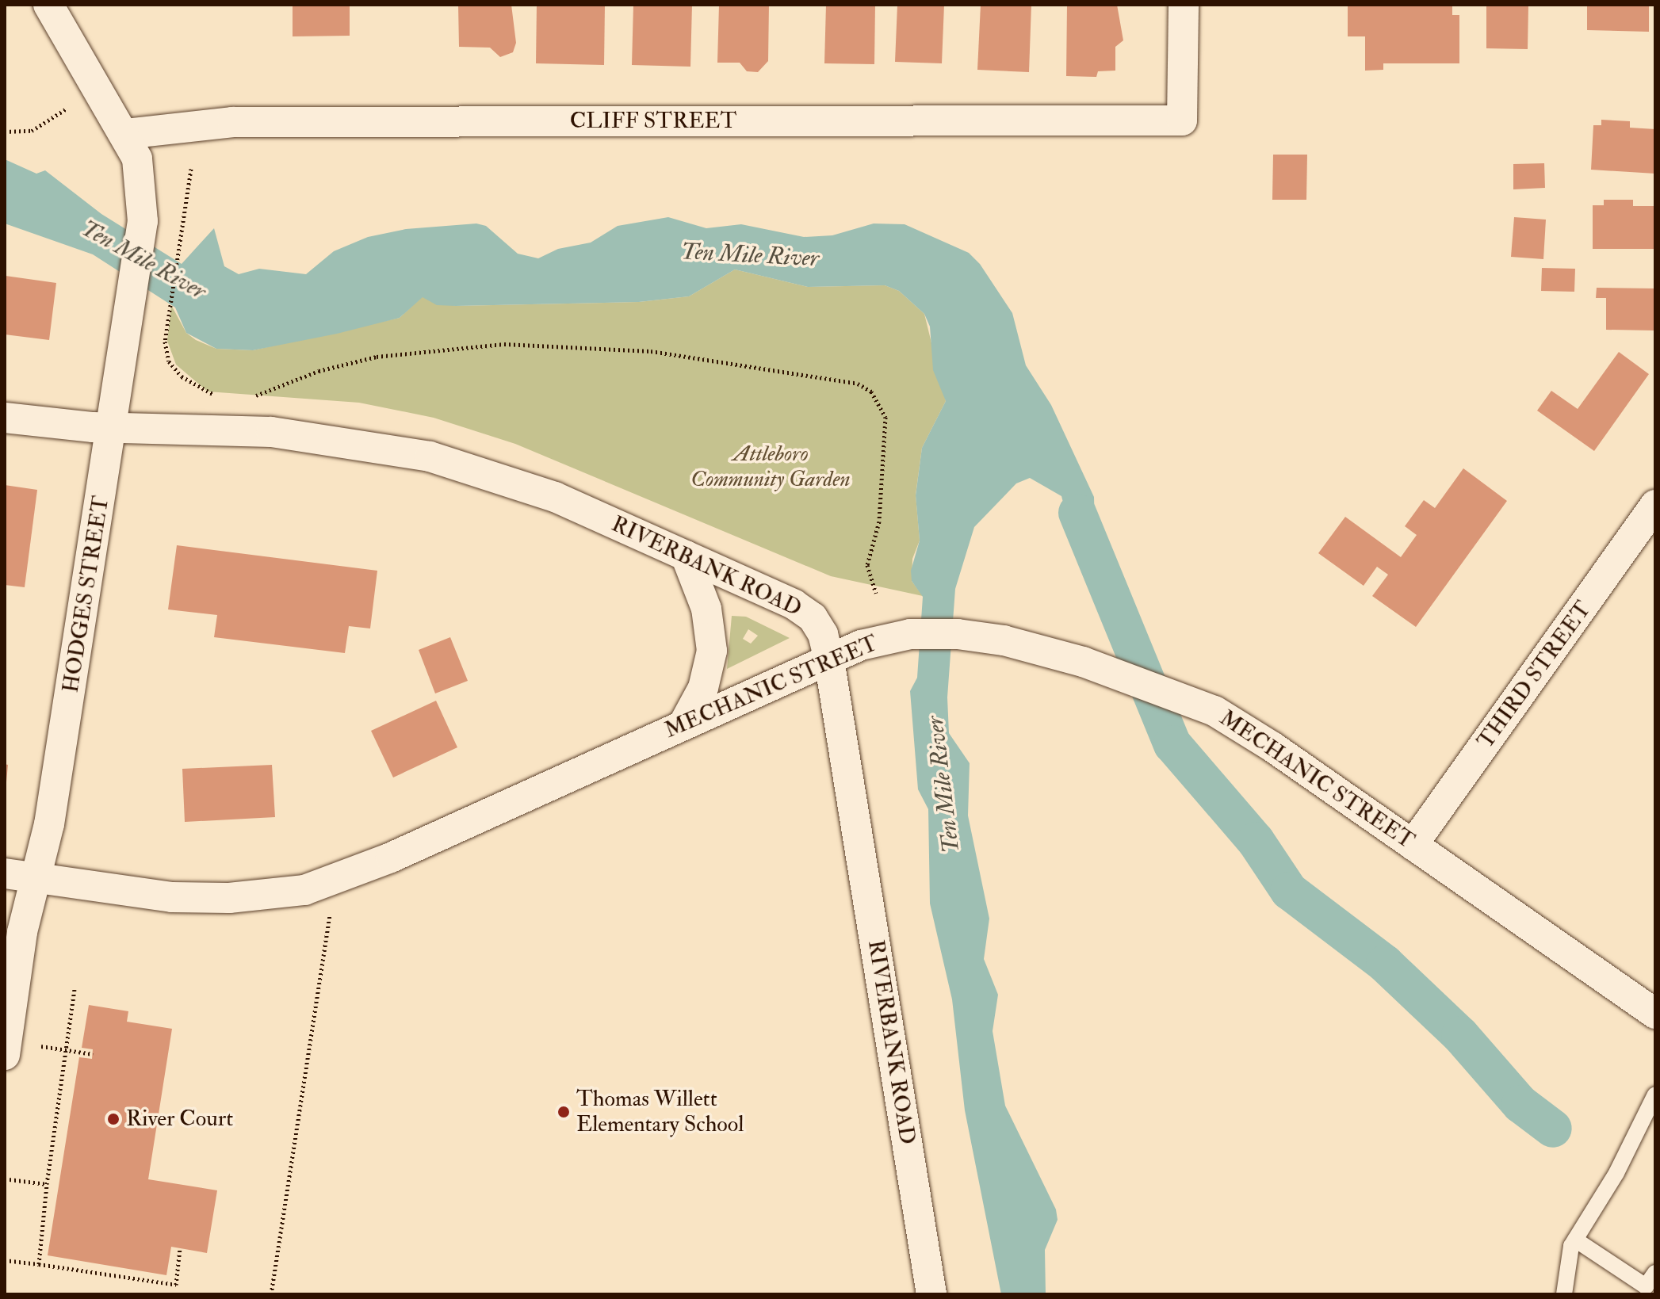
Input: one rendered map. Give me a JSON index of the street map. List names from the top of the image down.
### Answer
{
  "streets": {
    "street": [
      "CLIFF STREET",
      "RIVERBANK ROAD",
      "HODGES STREET",
      "THIRD STREET",
      "MECHANIC STREET"
    ]
  },
  "crossings": [
    ["CLIFF STREET", "HODGES STREET"],
    ["RIVERBANK ROAD", "HODGES STREET"],
    ["RIVERBANK ROAD", "MECHANIC STREET"],
    ["HODGES STREET", "MECHANIC STREET"],
    ["THIRD STREET", "MECHANIC STREET"]
  ],
  "water": ["Ten Mile River"],
  "parks": ["Attleboro Community Garden"],
  "places": ["Thomas Willett Elementary School", "River Court"]
}
